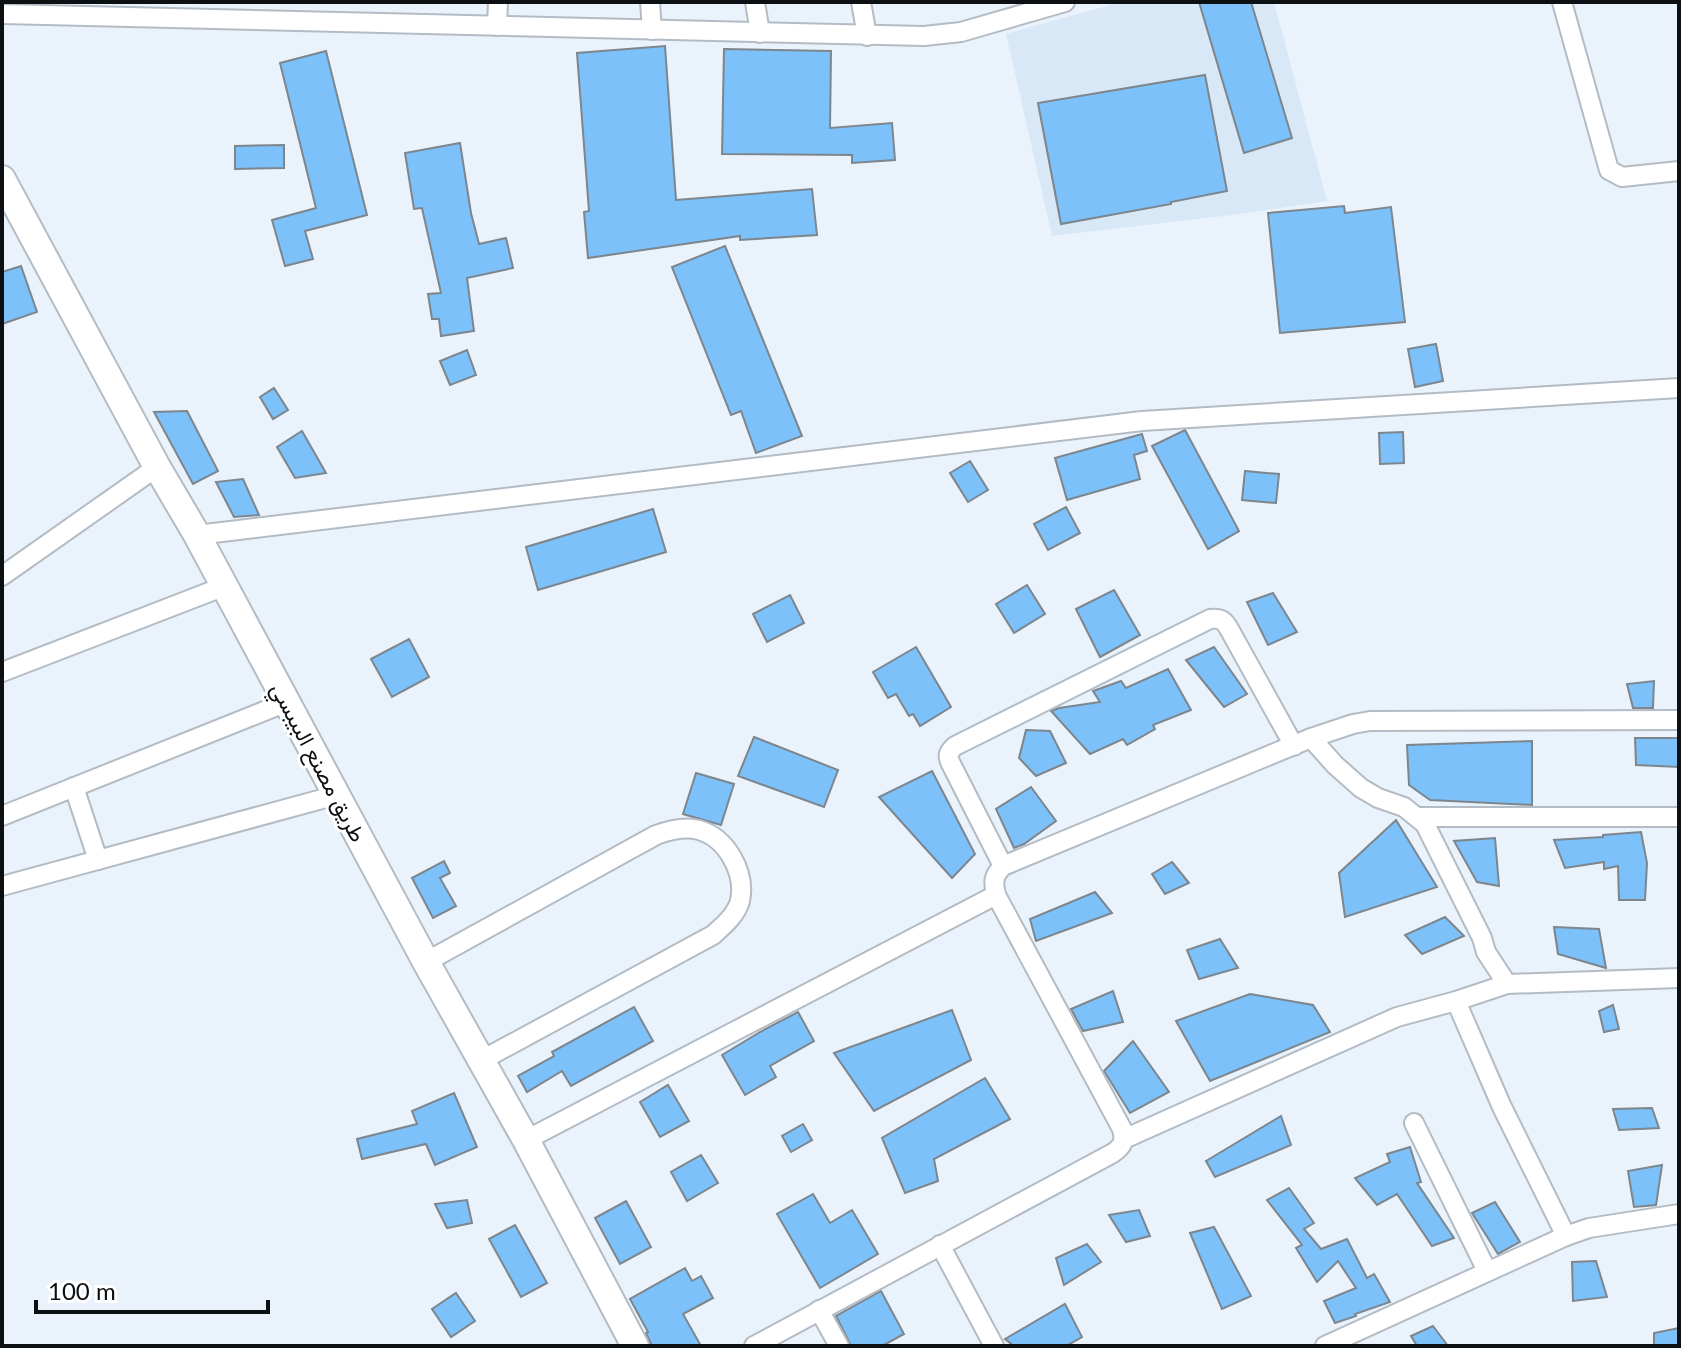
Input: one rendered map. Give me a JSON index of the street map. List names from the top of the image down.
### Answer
{
  "streets": {
    "main road": ["طريق مصنع البيبسي"]
  },
  "scale_bar": "100 m"
}
